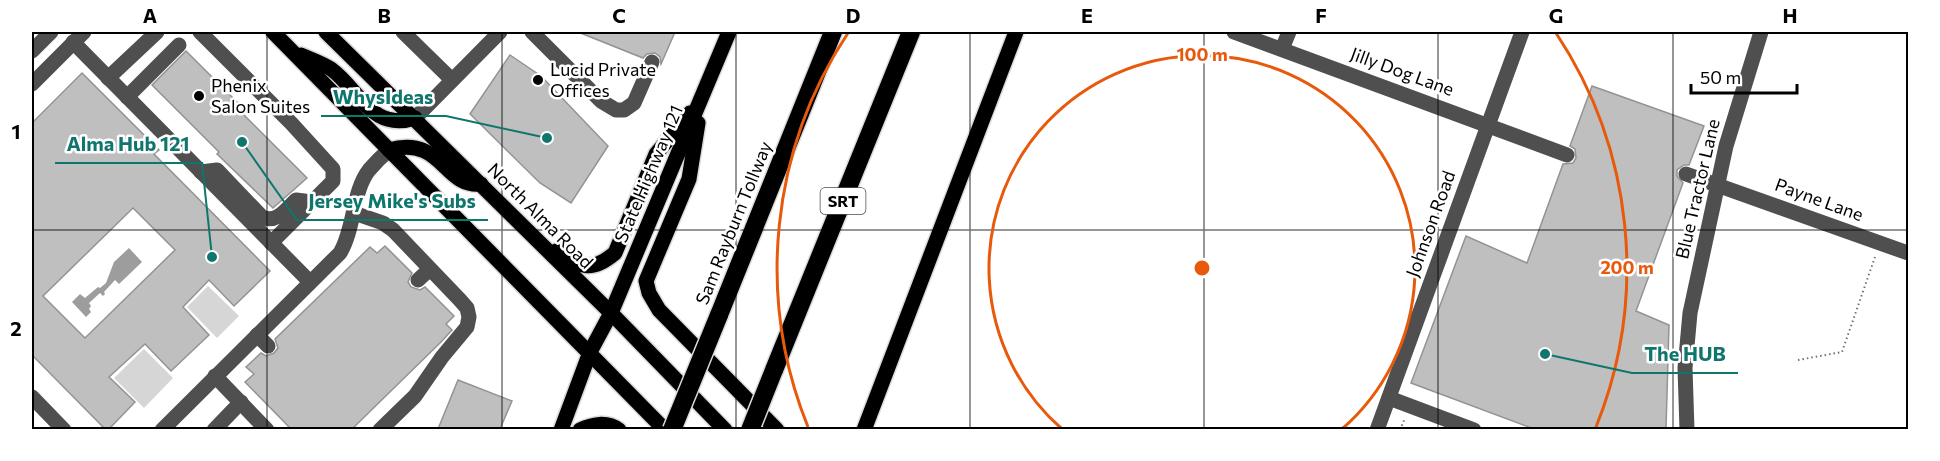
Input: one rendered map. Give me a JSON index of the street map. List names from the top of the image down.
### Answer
{
  "streets": {
    "highway": ["SRT", "Sam Rayburn Tollway"],
    "main road": ["State Highway 121", "North Alma Road"],
    "street": [
      "Jilly Dog Lane",
      "Blue Tractor Lane",
      "Payne Lane",
      "Johnson Road"
    ]
  },
  "crossings": [
    ["Jilly Dog Lane", "Johnson Road"],
    ["State Highway 121", "North Alma Road"],
    ["Blue Tractor Lane", "Payne Lane"]
  ],
  "places": [
    "Lucid Private Offices",
    "Phenix Salon Suites",
    "WhysIdeas",
    "Jersey Mike's Subs",
    "Alma Hub 121",
    "The HUB"
  ],
  "scale_bar": "50 m",
  "grid": {
    "columns": [
      "A",
      "B",
      "C",
      "D",
      "E",
      "F",
      "G",
      "H"
    ],
    "rows": ["1", "2"]
  },
  "rings": ["100 m", "200 m"]
}
